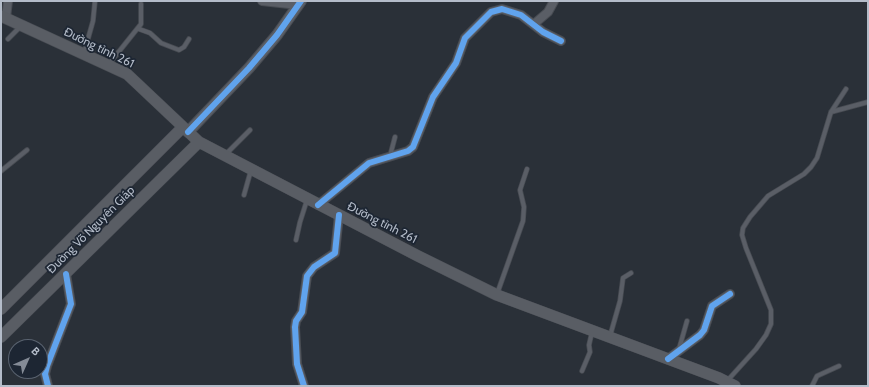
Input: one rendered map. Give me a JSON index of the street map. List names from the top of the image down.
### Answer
{
  "streets": {
    "main road": ["Đường tỉnh 261", "Đường Võ Nguyên Giáp"]
  },
  "crossings": [
    ["Đường tỉnh 261", "Đường Võ Nguyên Giáp"]
  ],
  "north": "top right"
}
